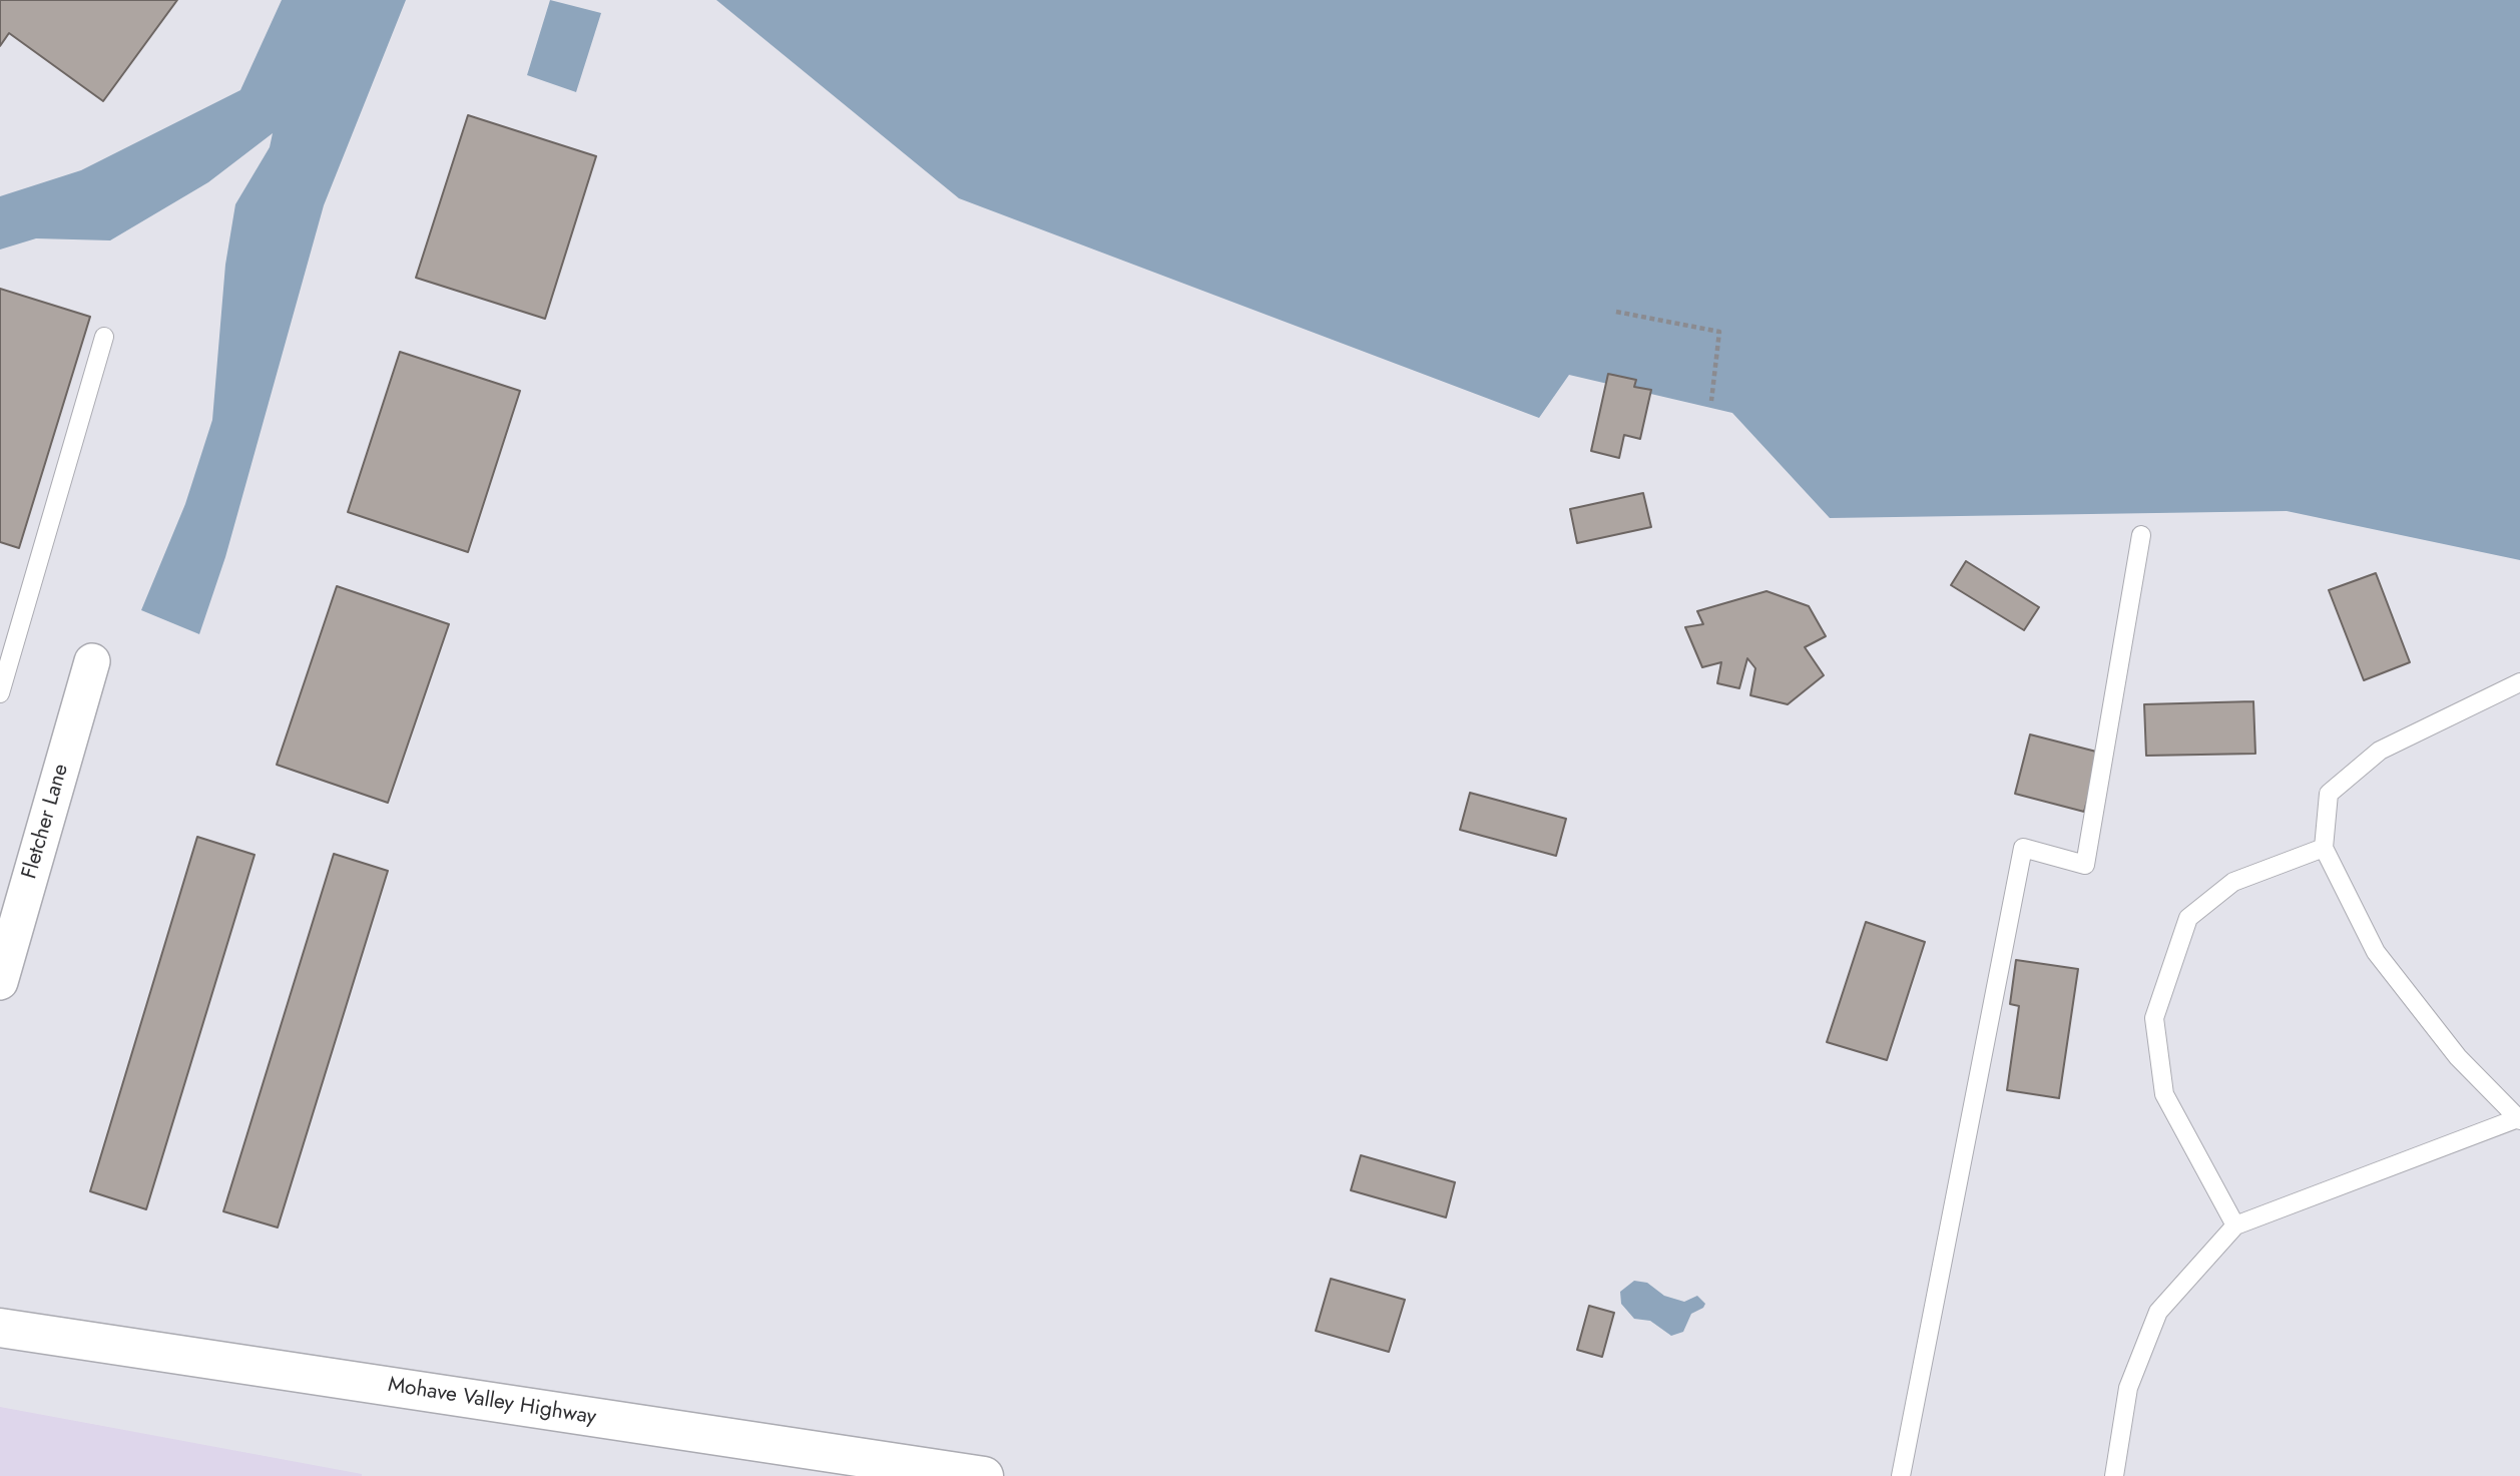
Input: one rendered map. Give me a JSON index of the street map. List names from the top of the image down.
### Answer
{
  "streets": {
    "highway": ["Mohave Valley Highway"],
    "street": ["Fletcher Lane"]
  }
}
